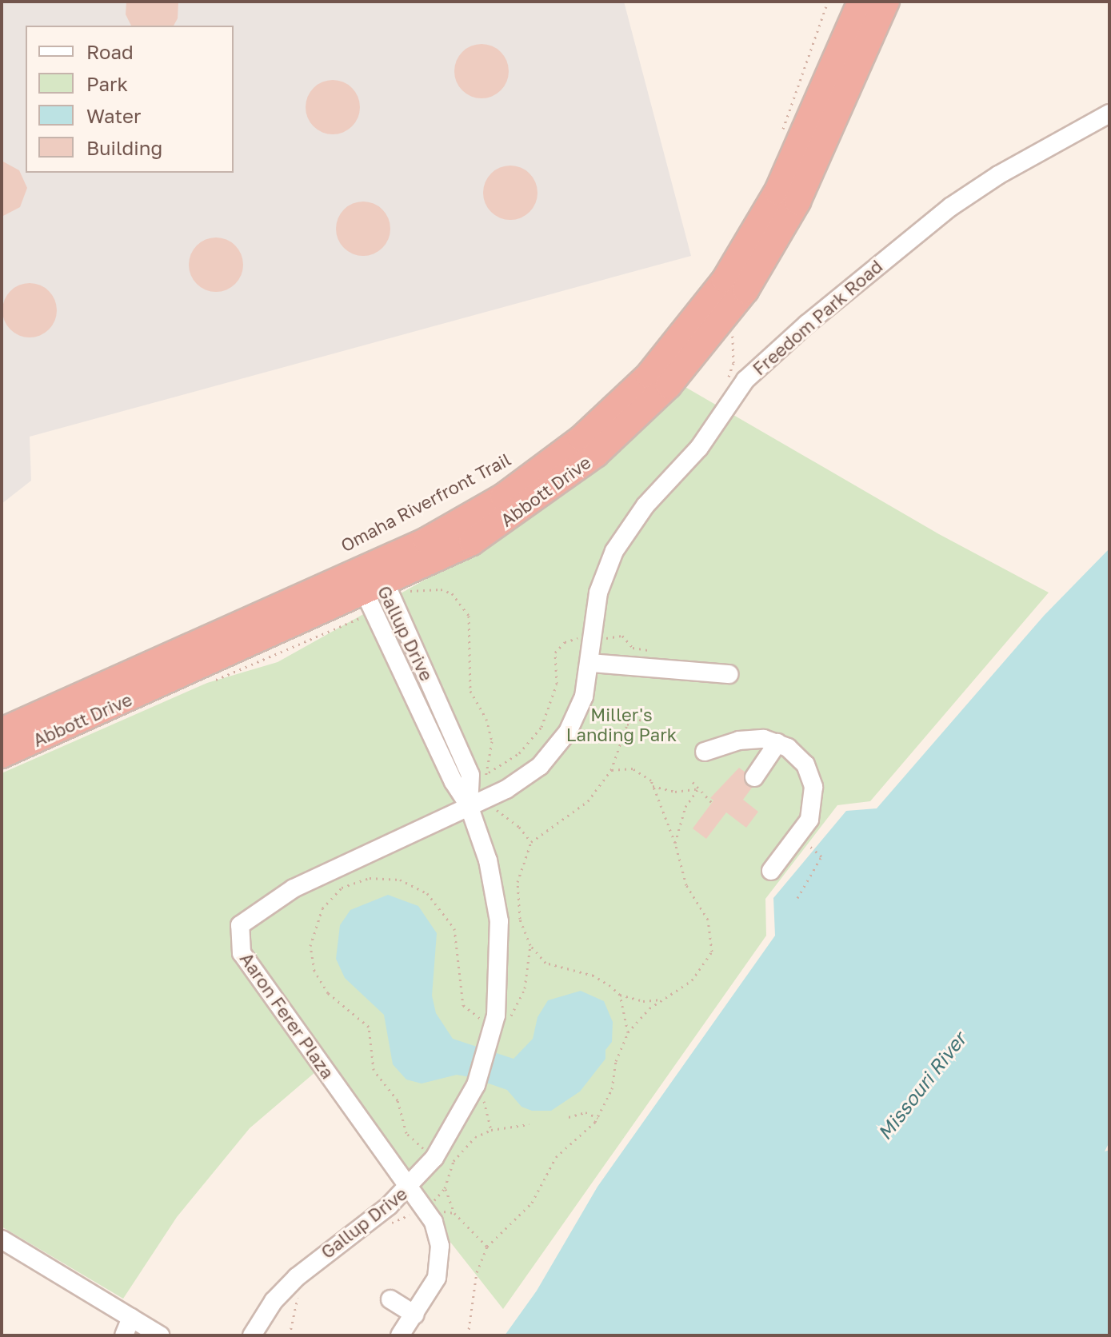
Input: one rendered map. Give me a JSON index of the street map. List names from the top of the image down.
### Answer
{
  "streets": {
    "highway": ["Abbott Drive"],
    "street": ["Freedom Park Road", "Gallup Drive", "Aaron Ferer Plaza"]
  },
  "crossings": [
    ["Freedom Park Road", "Gallup Drive"],
    ["Freedom Park Road", "Aaron Ferer Plaza"],
    ["Abbott Drive", "Gallup Drive"],
    ["Gallup Drive", "Aaron Ferer Plaza"]
  ],
  "water": ["Missouri River"],
  "parks": ["Miller's Landing Park"],
  "legend": [
    "Road",
    "Park",
    "Water",
    "Building"
  ]
}
